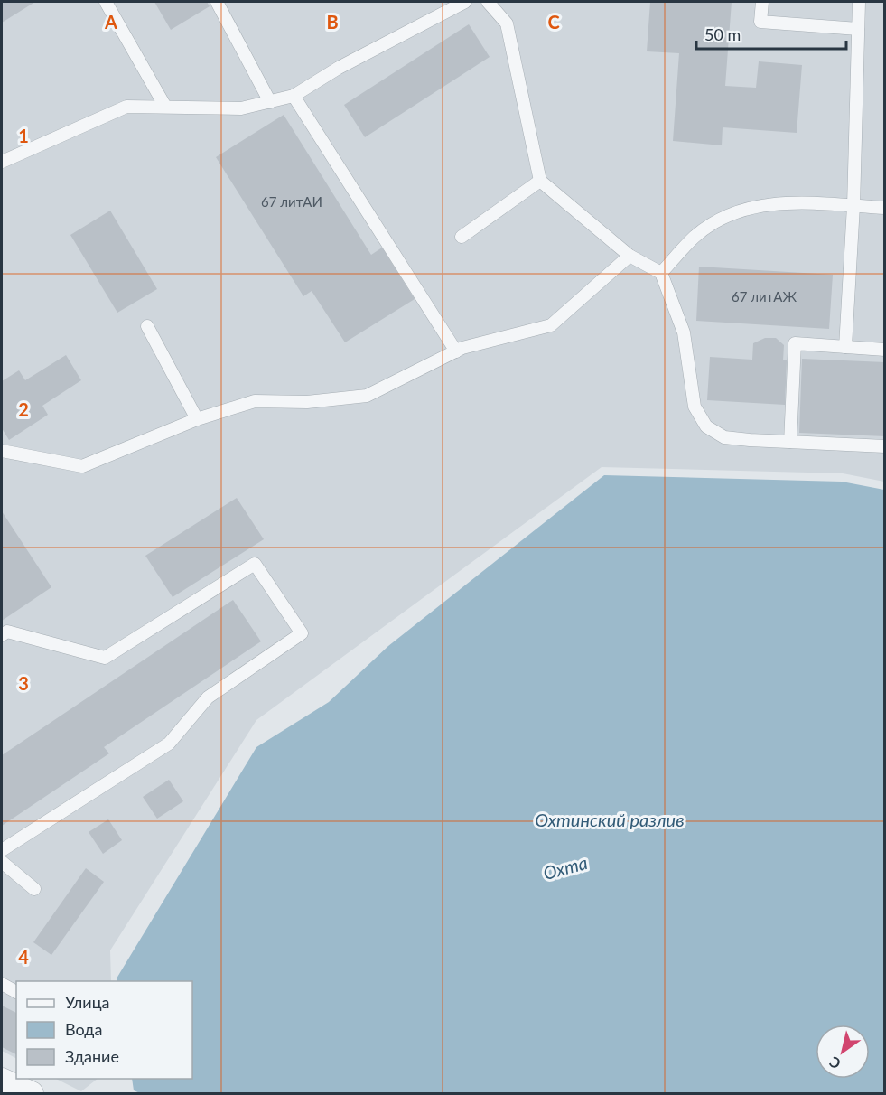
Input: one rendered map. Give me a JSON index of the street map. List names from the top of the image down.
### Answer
{
  "water": ["Охтинский разлив", "Охта"],
  "house_numbers": ["67 литАИ", "67 литАЖ"],
  "legend": ["Улица", "Вода", "Здание"],
  "scale_bar": "50 m",
  "north": "bottom left",
  "grid": {
    "columns": ["A", "B", "C"],
    "rows": [
      "1",
      "2",
      "3",
      "4"
    ]
  }
}
